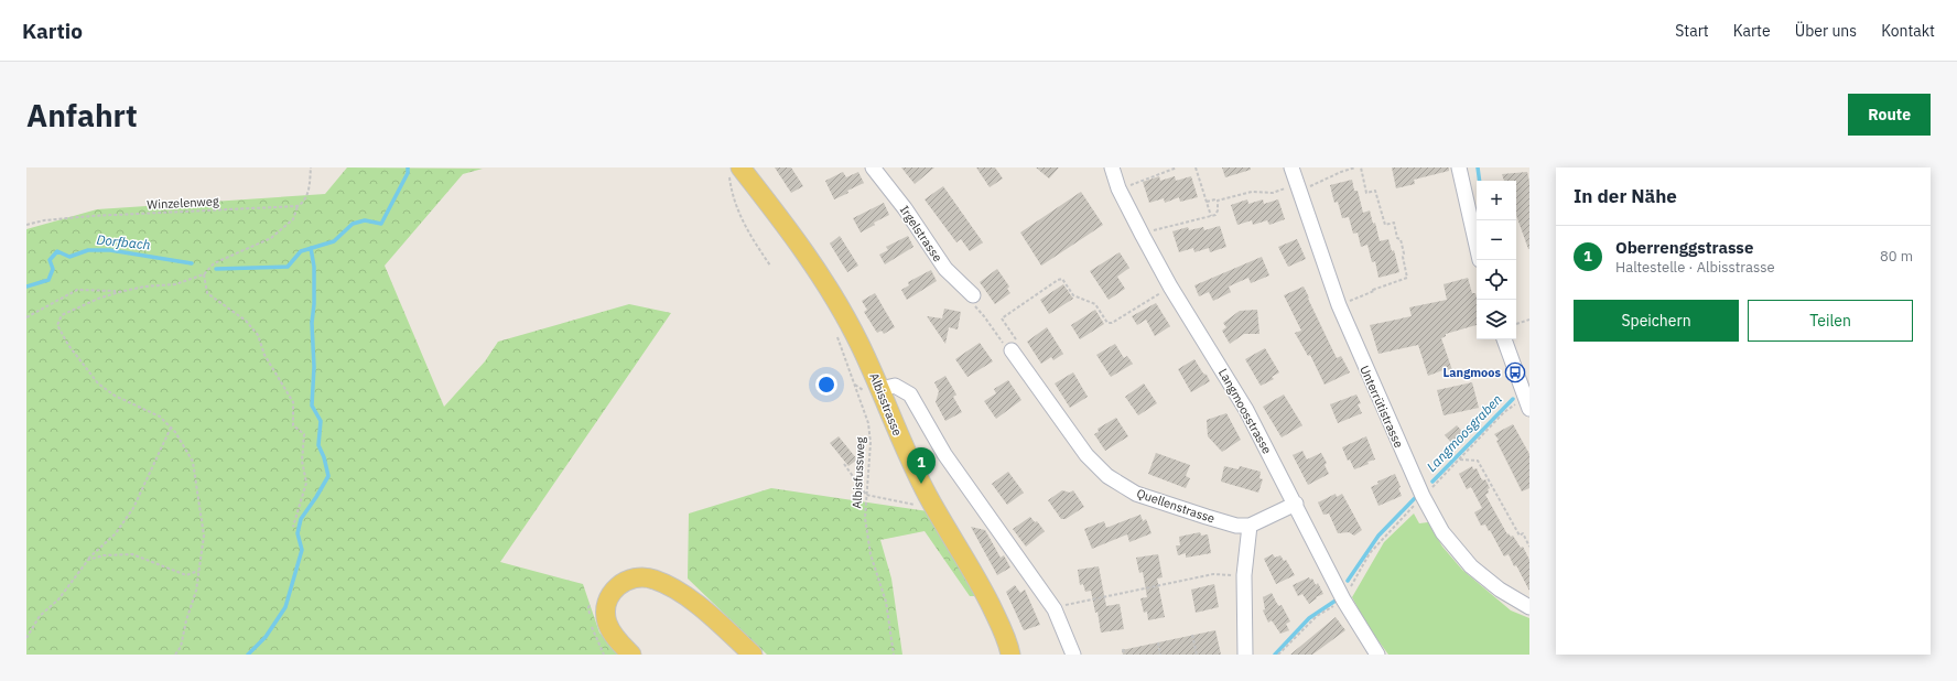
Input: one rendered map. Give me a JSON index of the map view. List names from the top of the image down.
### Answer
{
  "streets": {
    "main road": ["Albisstrasse"],
    "street": [
      "Irgelstrasse",
      "Unterrütistrasse",
      "Langmoosstrasse",
      "Quellenstrasse"
    ],
    "path": ["Winzelenweg", "Albisfussweg"]
  },
  "water": ["Dorfbach", "Langmoosgraben"],
  "places": {
    "bus stop": ["Langmoos"]
  },
  "page": {
    "header": "Kartio",
    "nav": [
      "Start",
      "Karte",
      "Über uns",
      "Kontakt"
    ],
    "buttons": [
      "Route",
      ["Speichern", "Teilen"]
    ],
    "title": "Anfahrt",
    "heading": "In der Nähe",
    "map_buttons": ["+", "−"],
    "list": [
      {
        "mark": "1",
        "name": "Oberrenggstrasse",
        "note": "Haltestelle · Albisstrasse",
        "value": "80 m"
      }
    ],
    "pins": "1"
  }
}
